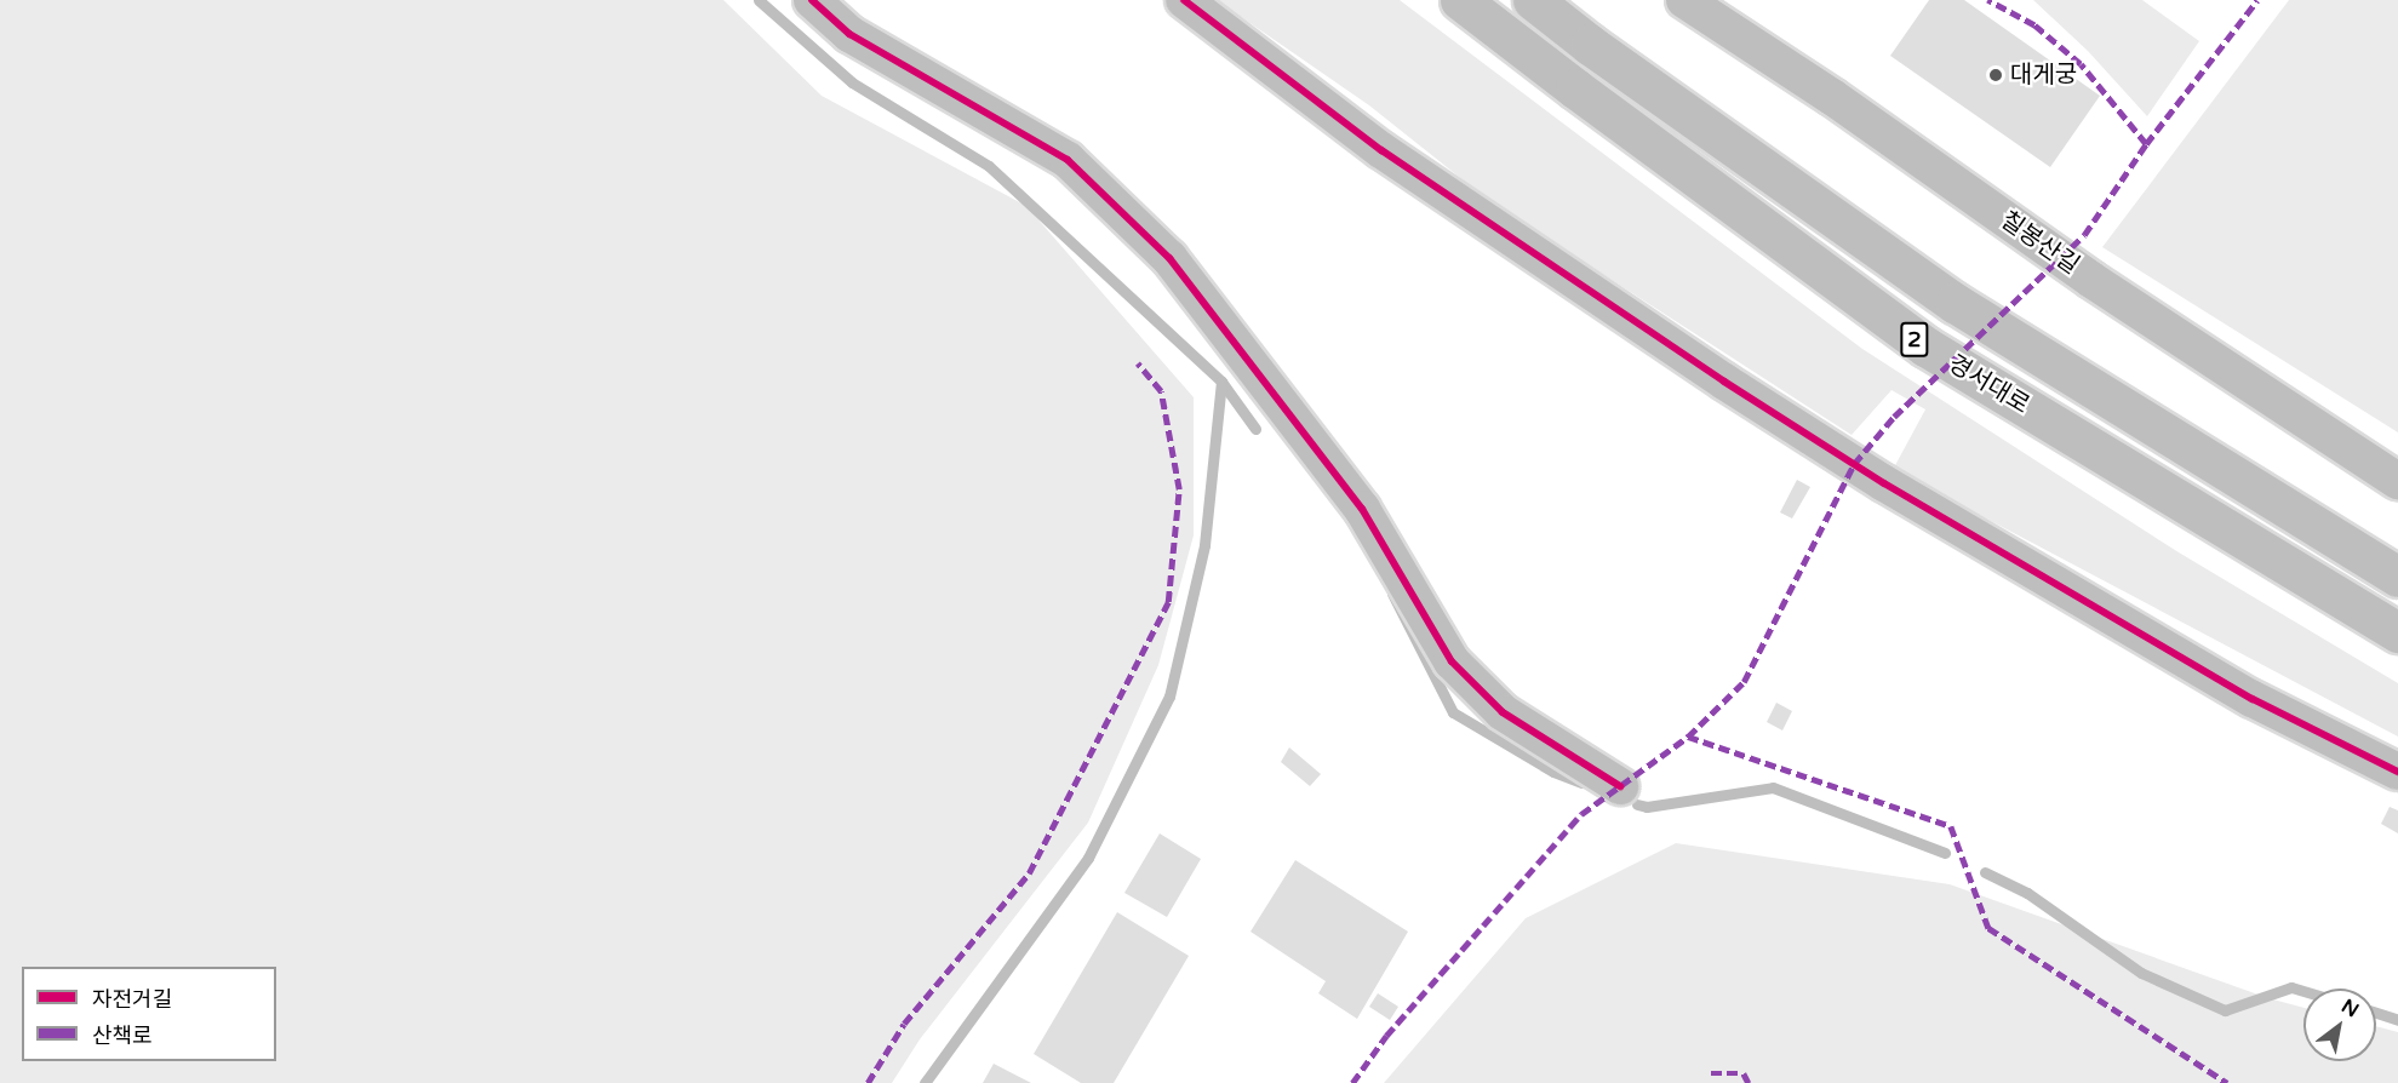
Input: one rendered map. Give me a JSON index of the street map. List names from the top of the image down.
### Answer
{
  "streets": {
    "main road": ["2", "경서대로"],
    "street": ["칠봉산길"]
  },
  "places": ["대게궁"],
  "legend": ["자전거길", "산책로"],
  "north": "top right"
}
